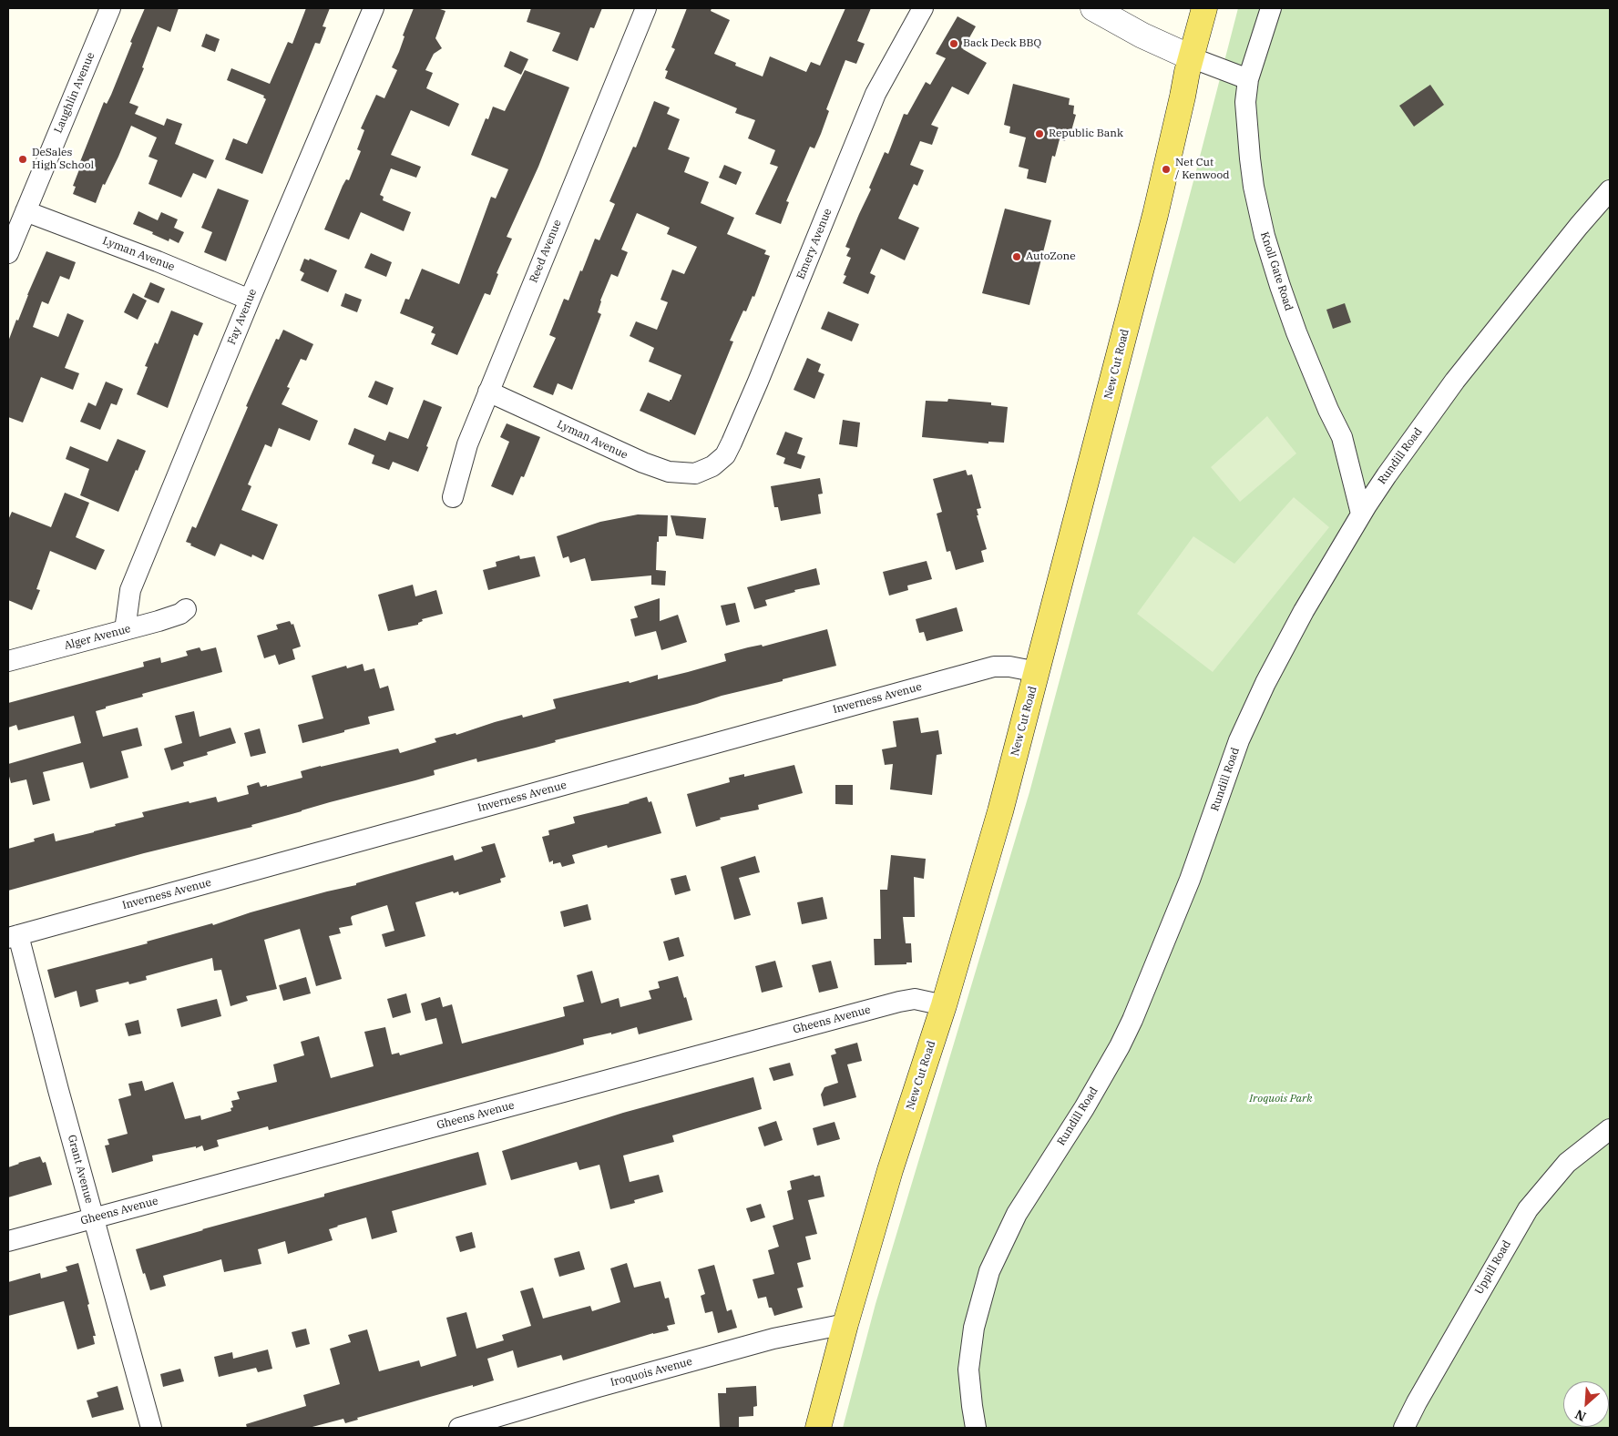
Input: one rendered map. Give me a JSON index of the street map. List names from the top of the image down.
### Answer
{
  "streets": {
    "main road": ["New Cut Road"],
    "street": [
      "Laughlin Avenue",
      "Emery Avenue",
      "Reed Avenue",
      "Lyman Avenue",
      "Knoll Gate Road",
      "Fay Avenue",
      "Rundill Road",
      "Alger Avenue",
      "Inverness Avenue",
      "Gheens Avenue",
      "Grant Avenue",
      "Uppill Road",
      "Iroquois Avenue"
    ]
  },
  "crossings": [
    ["Laughlin Avenue", "Lyman Avenue"],
    ["Emery Avenue", "Lyman Avenue"],
    ["Reed Avenue", "Lyman Avenue"],
    ["Lyman Avenue", "Fay Avenue"],
    ["Knoll Gate Road", "Rundill Road"],
    ["Fay Avenue", "Alger Avenue"],
    ["New Cut Road", "Inverness Avenue"],
    ["New Cut Road", "Gheens Avenue"],
    ["New Cut Road", "Iroquois Avenue"],
    ["Inverness Avenue", "Grant Avenue"],
    ["Gheens Avenue", "Grant Avenue"]
  ],
  "parks": ["Iroquois Park"],
  "places": [
    "Back Deck BBQ",
    "Republic Bank",
    "DeSales High School",
    "Net Cut / Kenwood",
    "AutoZone"
  ],
  "north": "bottom left"
}
